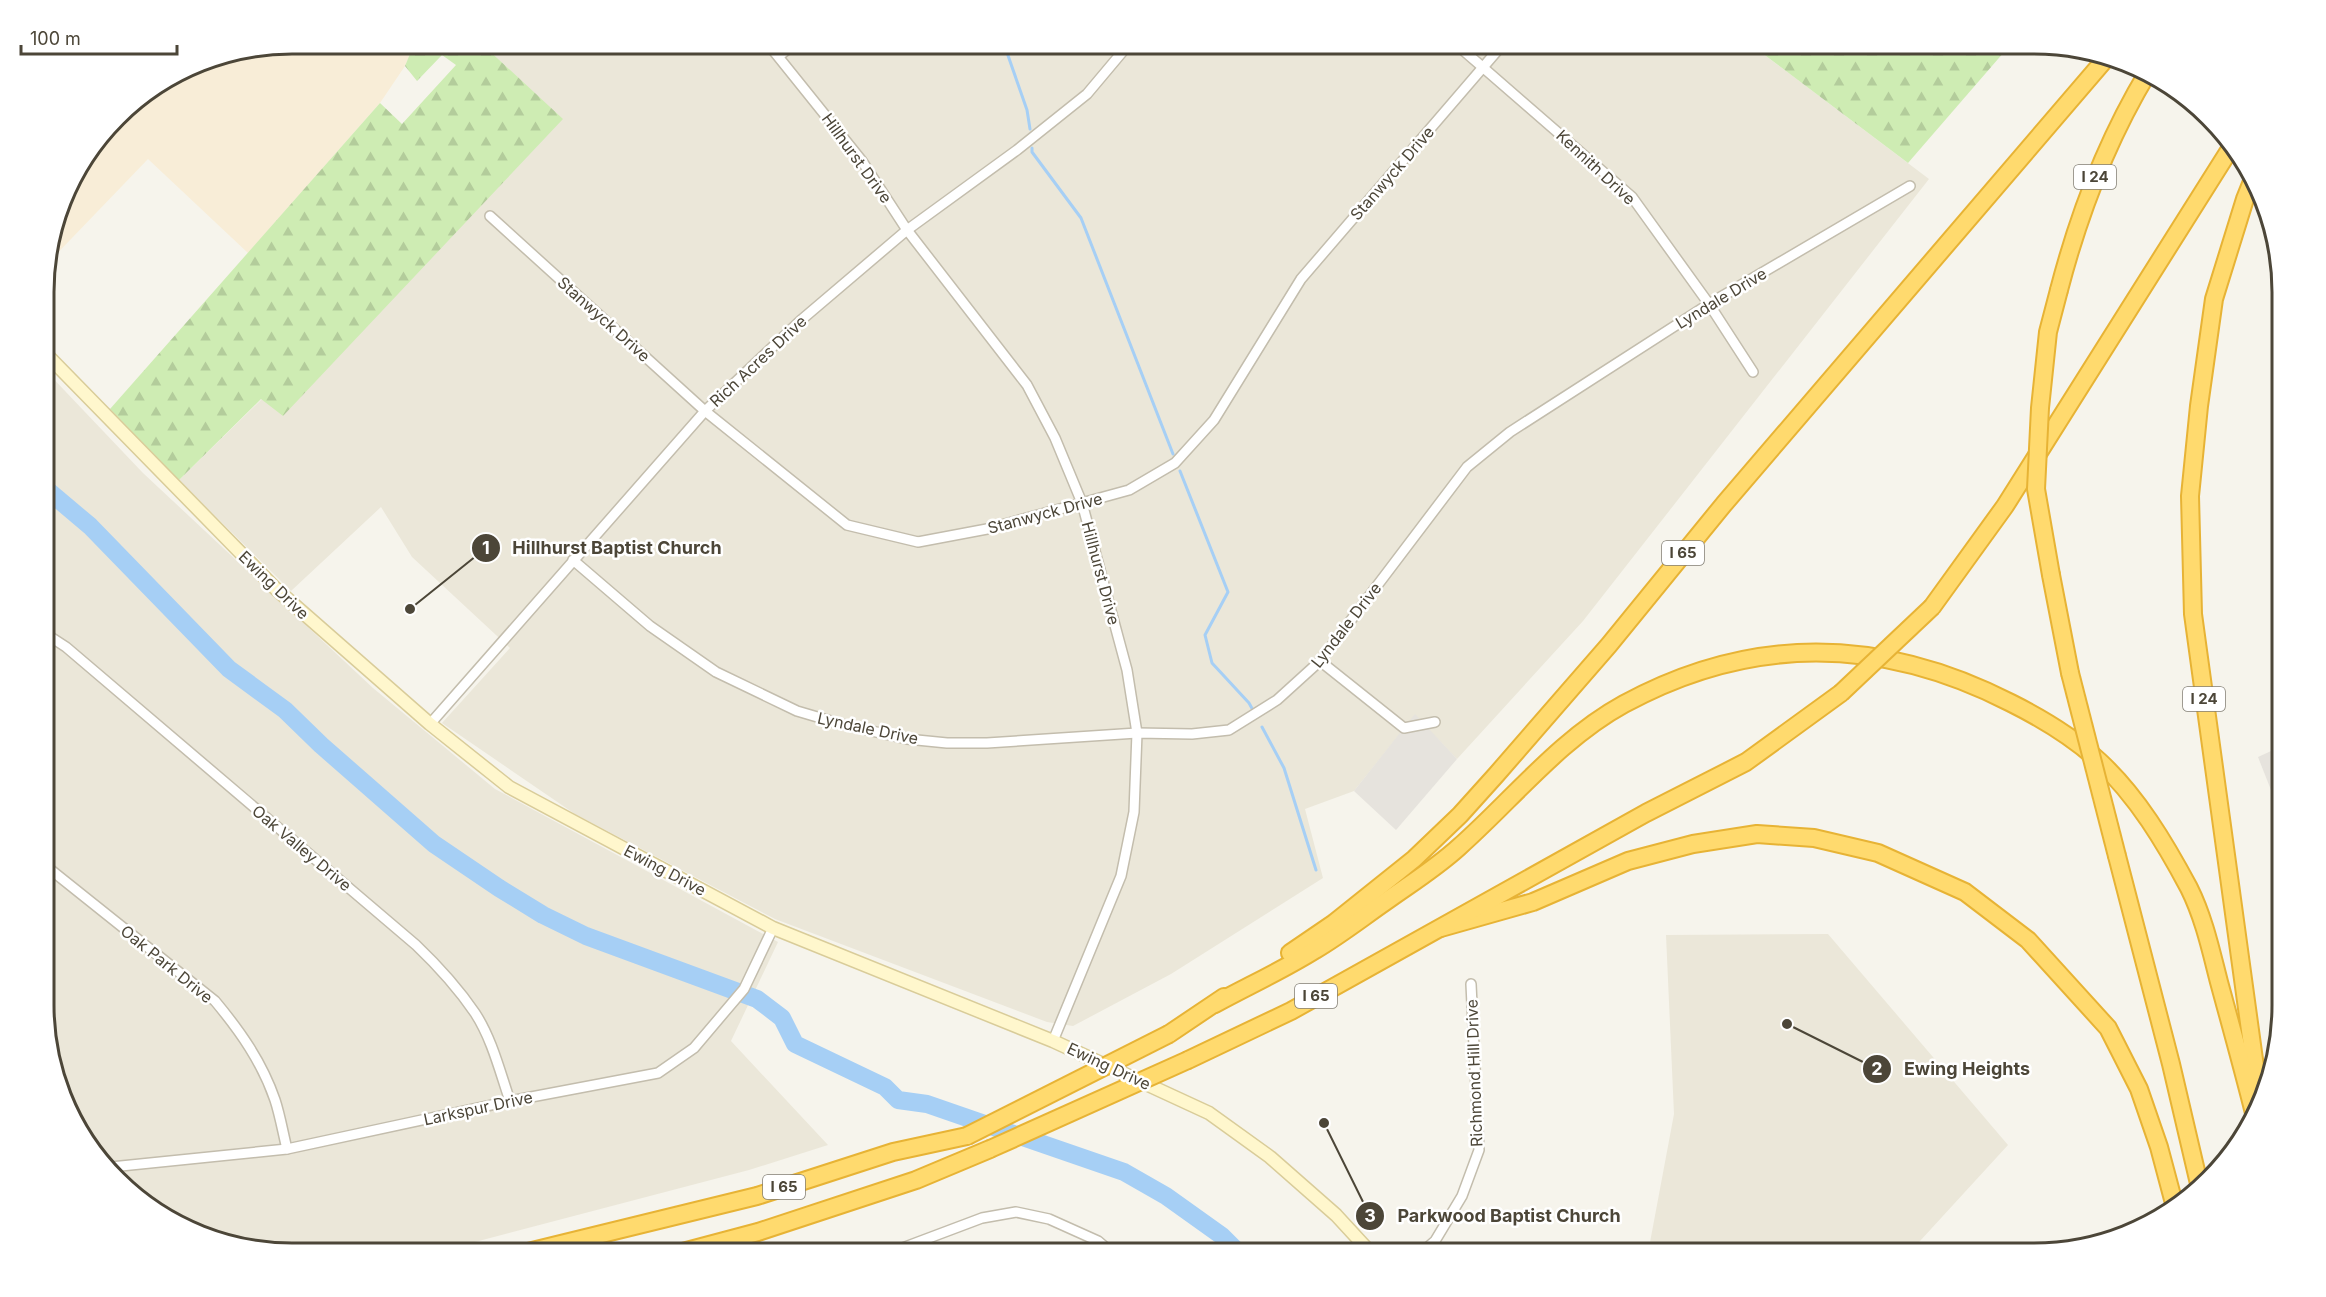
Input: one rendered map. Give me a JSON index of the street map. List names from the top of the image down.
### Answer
{
  "streets": {
    "highway": ["I 24", "I 65"],
    "main road": ["Ewing Drive"],
    "street": [
      "Hillhurst Drive",
      "Kennith Drive",
      "Stanwyck Drive",
      "Lyndale Drive",
      "Rich Acres Drive",
      "Oak Valley Drive",
      "Oak Park Drive",
      "Richmond Hill Drive",
      "Larkspur Drive"
    ]
  },
  "crossings": [
    ["Hillhurst Drive", "Stanwyck Drive"],
    ["Hillhurst Drive", "Lyndale Drive"],
    ["Hillhurst Drive", "Rich Acres Drive"],
    ["Hillhurst Drive", "Ewing Drive"],
    ["Kennith Drive", "Stanwyck Drive"],
    ["Kennith Drive", "Lyndale Drive"],
    ["Stanwyck Drive", "Rich Acres Drive"],
    ["Lyndale Drive", "Rich Acres Drive"],
    ["Rich Acres Drive", "Ewing Drive"],
    ["Ewing Drive", "Larkspur Drive"],
    ["Oak Valley Drive", "Larkspur Drive"],
    ["Oak Park Drive", "Larkspur Drive"]
  ],
  "places": ["Hillhurst Baptist Church", "Ewing Heights", "Parkwood Baptist Church"],
  "scale_bar": "100 m"
}
